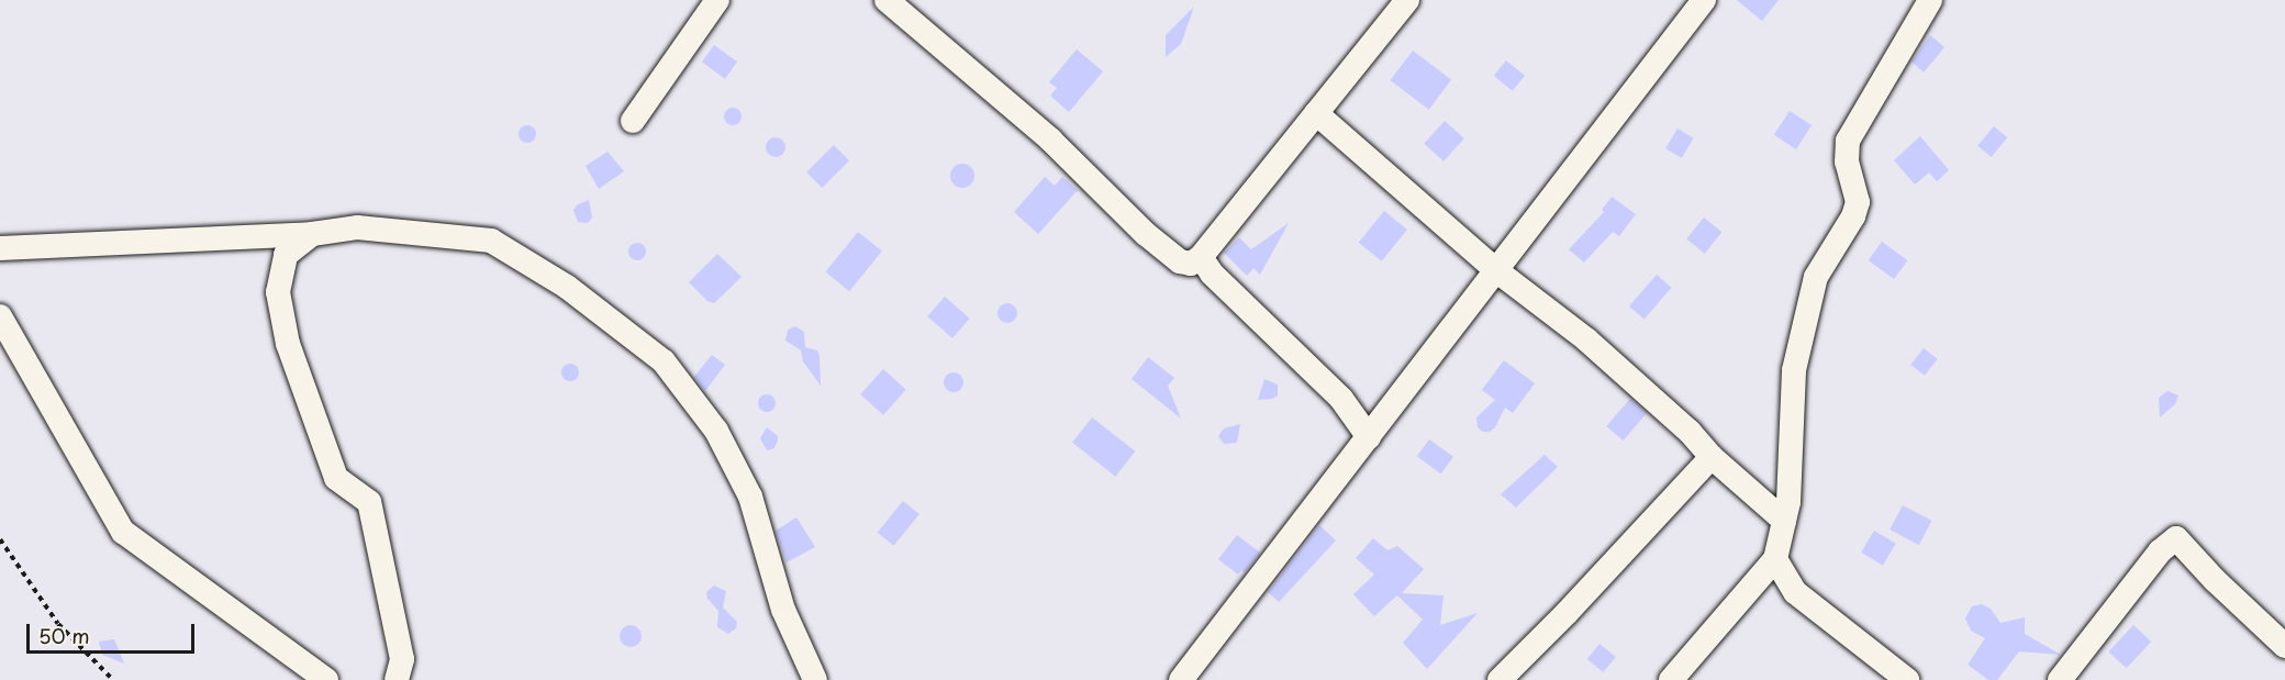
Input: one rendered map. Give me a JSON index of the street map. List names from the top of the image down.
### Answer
{
  "scale_bar": "50 m"
}
